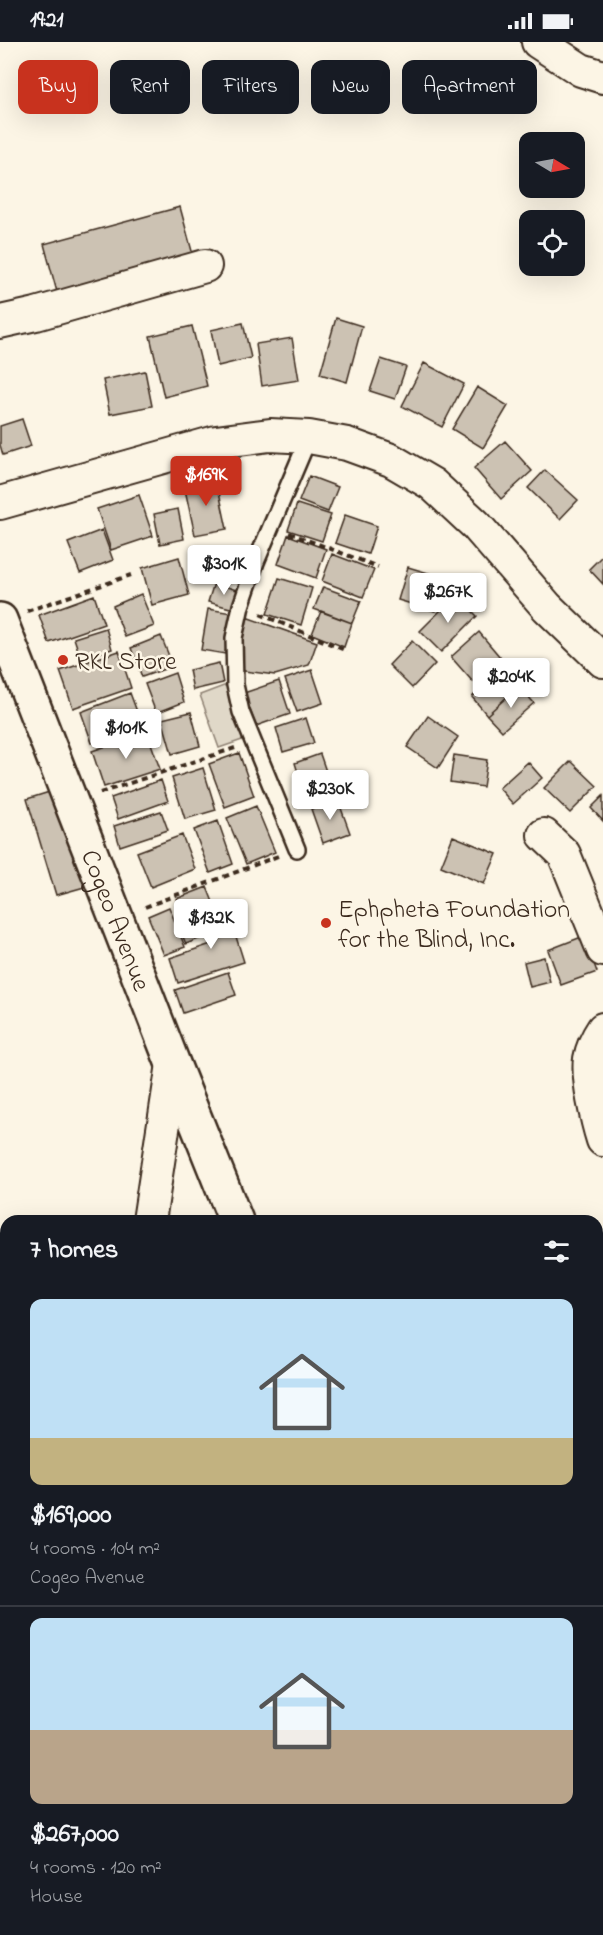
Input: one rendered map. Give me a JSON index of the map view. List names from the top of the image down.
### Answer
{
  "streets": {
    "street": ["Cogeo Avenue"]
  },
  "places": ["RKL Store", "Ephpheta Foundation for the Blind, Inc."],
  "north": "right",
  "page": {
    "status": "19:21",
    "chip": [
      "Buy",
      "Rent",
      "Filters",
      "New",
      "Apartment"
    ],
    "price": [
      "$169K",
      "$301K",
      "$267K",
      "$204K",
      "$101K",
      "$230K",
      "$132K"
    ],
    "heading": "7 homes",
    "list": [
      {
        "name": "$169,000",
        "note": "4 rooms · 104 m² · Cogeo Avenue"
      },
      {
        "name": "$267,000",
        "note": "4 rooms · 120 m² · House"
      }
    ]
  }
}
